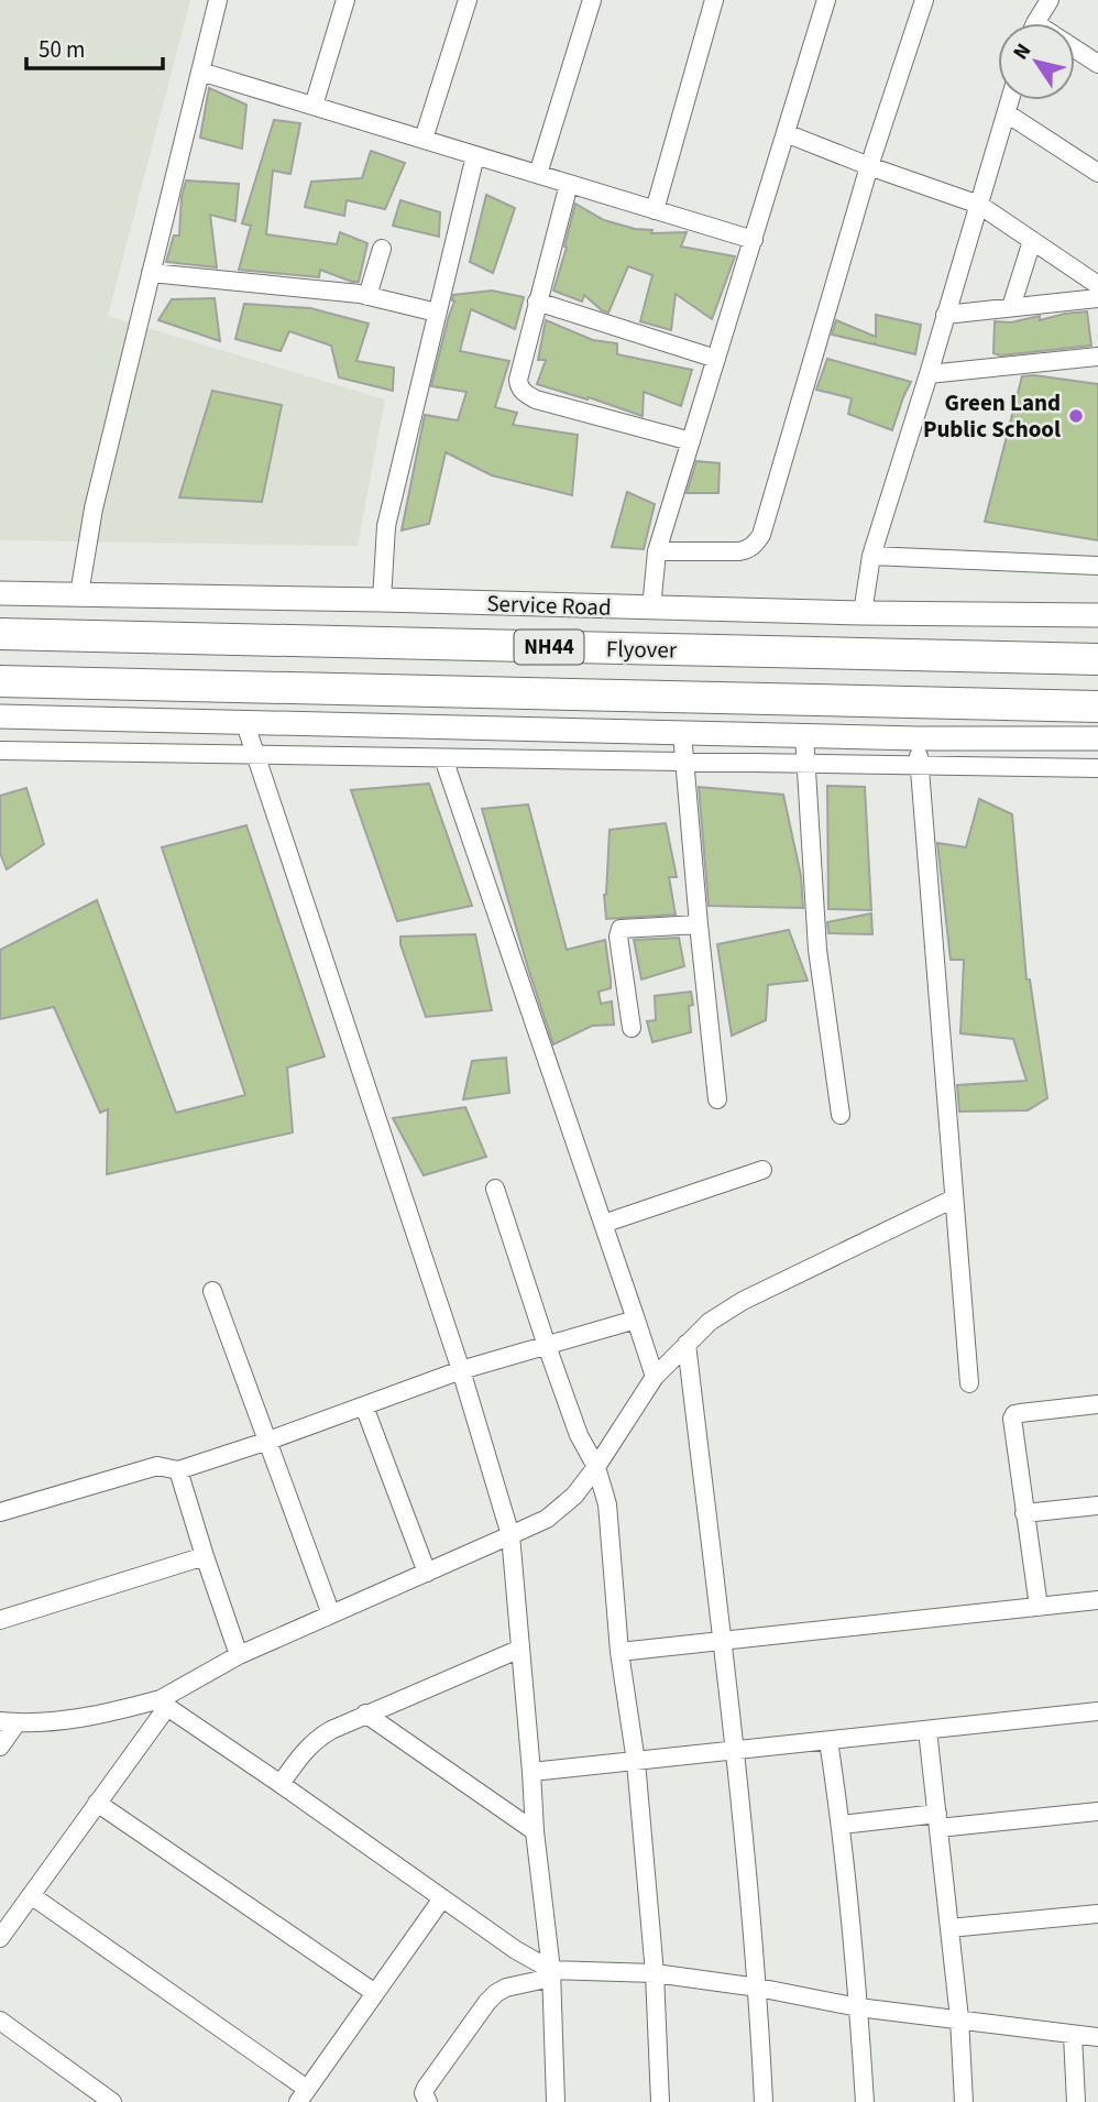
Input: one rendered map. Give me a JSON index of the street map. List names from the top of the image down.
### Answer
{
  "streets": {
    "highway": ["NH44", "Flyover"],
    "street": ["Service Road"]
  },
  "places": ["Green Land Public School"],
  "scale_bar": "50 m",
  "north": "top left"
}
